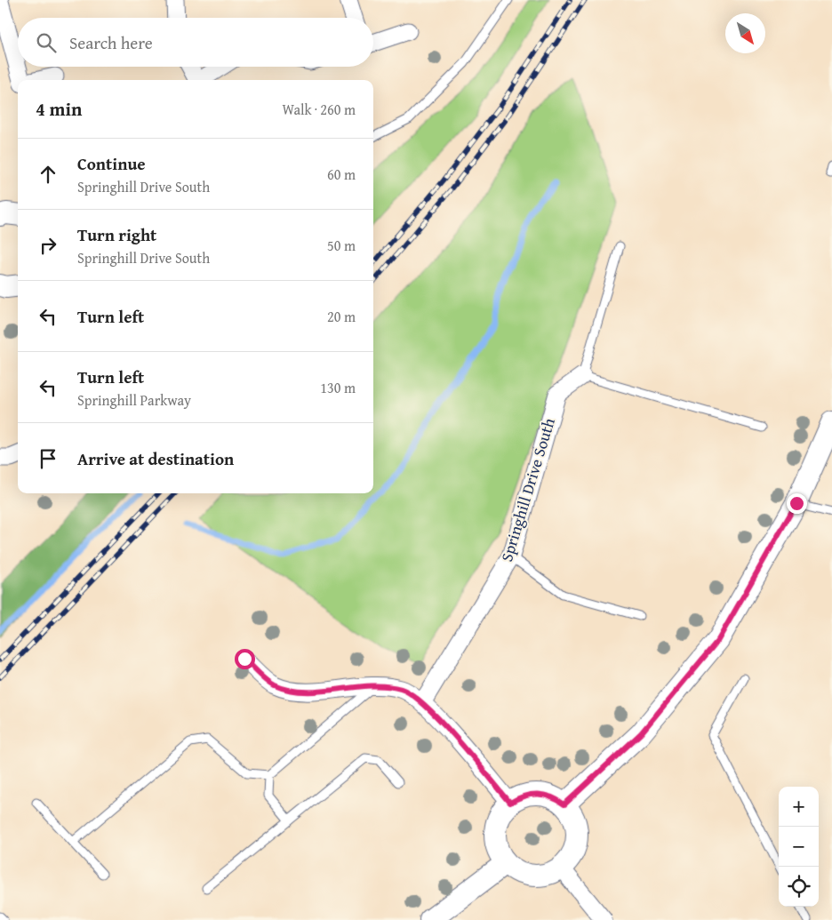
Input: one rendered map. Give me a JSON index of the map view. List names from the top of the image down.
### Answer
{
  "streets": {
    "street": ["Springhill Drive South"]
  },
  "north": "bottom right",
  "page": {
    "search": "Search here",
    "heading": ["4 min", "Walk · 260 m"],
    "list": [
      ["Continue", "Springhill Drive South", "60 m"],
      ["Turn right", "Springhill Drive South", "50 m"],
      ["Turn left", "20 m"],
      ["Turn left", "Springhill Parkway", "130 m"],
      "Arrive at destination"
    ],
    "map_buttons": ["+", "−"]
  }
}
